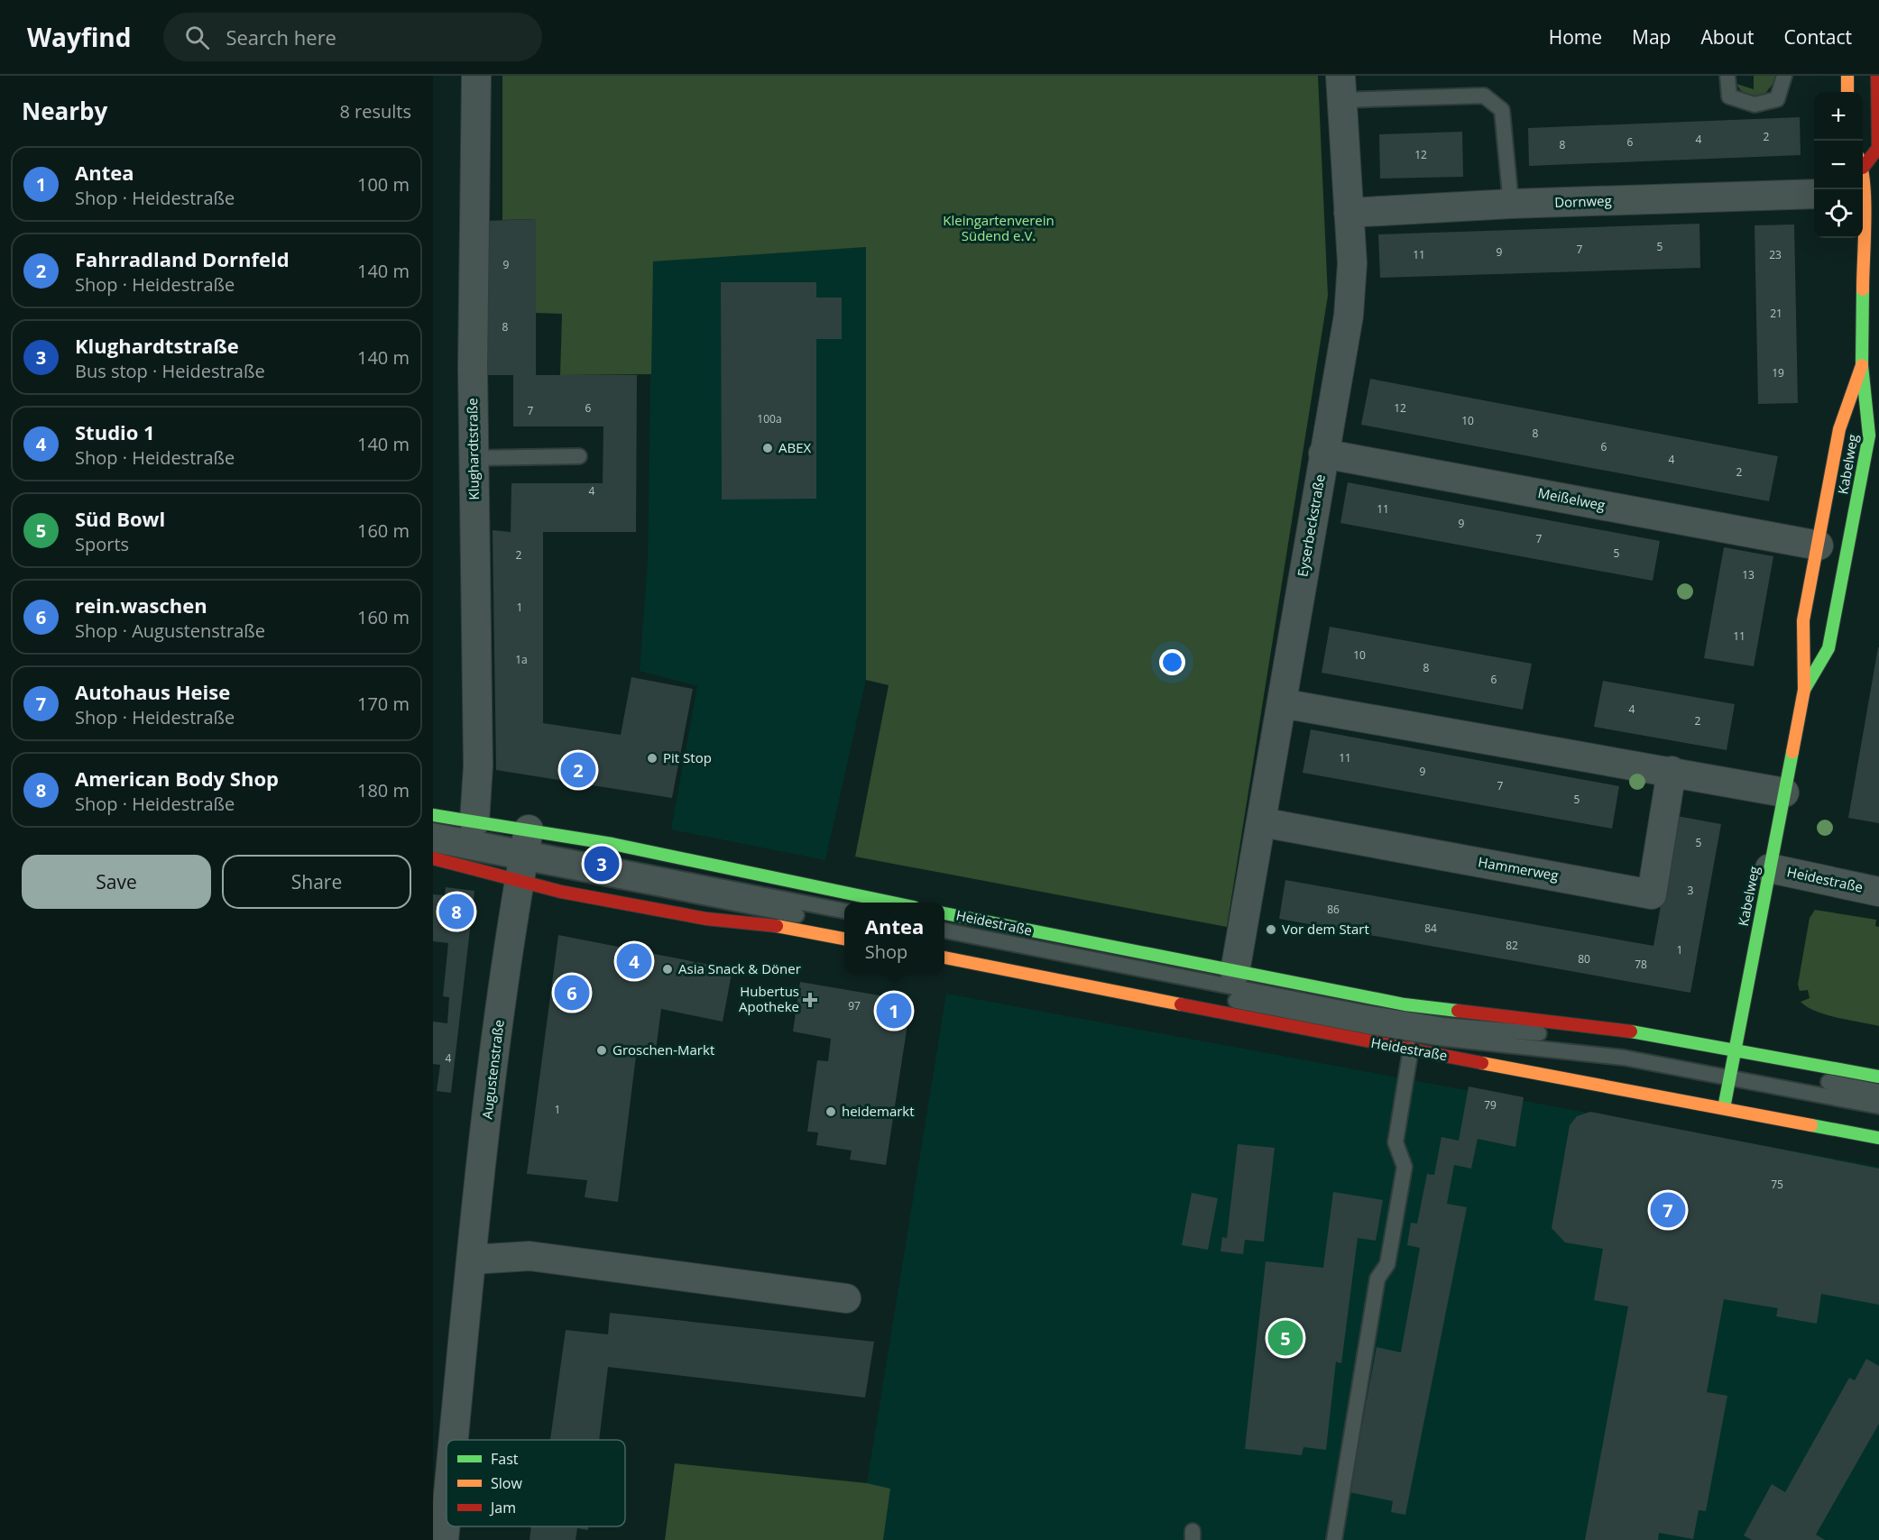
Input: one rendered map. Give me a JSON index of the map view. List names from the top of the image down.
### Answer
{
  "streets": {
    "main road": ["Kabelweg", "Heidestraße"],
    "street": [
      "Dornweg",
      "Klughardtstraße",
      "Meißelweg",
      "Eyserbeckstraße",
      "Hammerweg",
      "Augustenstraße"
    ]
  },
  "crossings": [
    ["Dornweg", "Eyserbeckstraße"],
    ["Kabelweg", "Meißelweg"],
    ["Kabelweg", "Heidestraße"],
    ["Meißelweg", "Eyserbeckstraße"],
    ["Eyserbeckstraße", "Hammerweg"],
    ["Eyserbeckstraße", "Heidestraße"]
  ],
  "parks": ["Kleingartenverein Südend e.V."],
  "places": {
    "other": [
      "ABEX",
      "Pit Stop",
      "Vor dem Start",
      "Asia Snack & Döner",
      "Groschen-Markt",
      "heidemarkt"
    ],
    "health": ["Hubertus Apotheke"]
  },
  "house_numbers": [
    "2",
    "4",
    "6",
    "8",
    "12",
    "5",
    "7",
    "9",
    "11",
    "23",
    "9",
    "21",
    "8",
    "19",
    "6",
    "12",
    "7",
    "100a",
    "10",
    "8",
    "6",
    "4",
    "2",
    "4",
    "11",
    "9",
    "7",
    "5",
    "2",
    "13",
    "1",
    "11",
    "10",
    "1a",
    "8",
    "6",
    "4",
    "2",
    "11",
    "9",
    "7",
    "5",
    "5",
    "3",
    "86",
    "84",
    "82",
    "1",
    "80",
    "78",
    "97",
    "4",
    "79",
    "1",
    "75"
  ],
  "legend": ["Fast", "Slow", "Jam"],
  "page": {
    "header": "Wayfind",
    "search": "Search here",
    "nav": [
      "Home",
      "Map",
      "About",
      "Contact"
    ],
    "heading": ["Nearby", "8 results"],
    "map_buttons": ["+", "−"],
    "list": [
      {
        "mark": "1",
        "name": "Antea",
        "note": "Shop · Heidestraße",
        "value": "100 m"
      },
      {
        "mark": "2",
        "name": "Fahrradland Dornfeld",
        "note": "Shop · Heidestraße",
        "value": "140 m"
      },
      {
        "mark": "3",
        "name": "Klughardtstraße",
        "note": "Bus stop · Heidestraße",
        "value": "140 m"
      },
      {
        "mark": "4",
        "name": "Studio 1",
        "note": "Shop · Heidestraße",
        "value": "140 m"
      },
      {
        "mark": "5",
        "name": "Süd Bowl",
        "note": "Sports",
        "value": "160 m"
      },
      {
        "mark": "6",
        "name": "rein.waschen",
        "note": "Shop · Augustenstraße",
        "value": "160 m"
      },
      {
        "mark": "7",
        "name": "Autohaus Heise",
        "note": "Shop · Heidestraße",
        "value": "170 m"
      },
      {
        "mark": "8",
        "name": "American Body Shop",
        "note": "Shop · Heidestraße",
        "value": "180 m"
      }
    ],
    "pins": [
      "2",
      "3",
      "8",
      "4",
      "6",
      "1",
      "7",
      "5"
    ],
    "buttons": ["Save", "Share"],
    "popup": ["Antea", "Shop"]
  }
}
